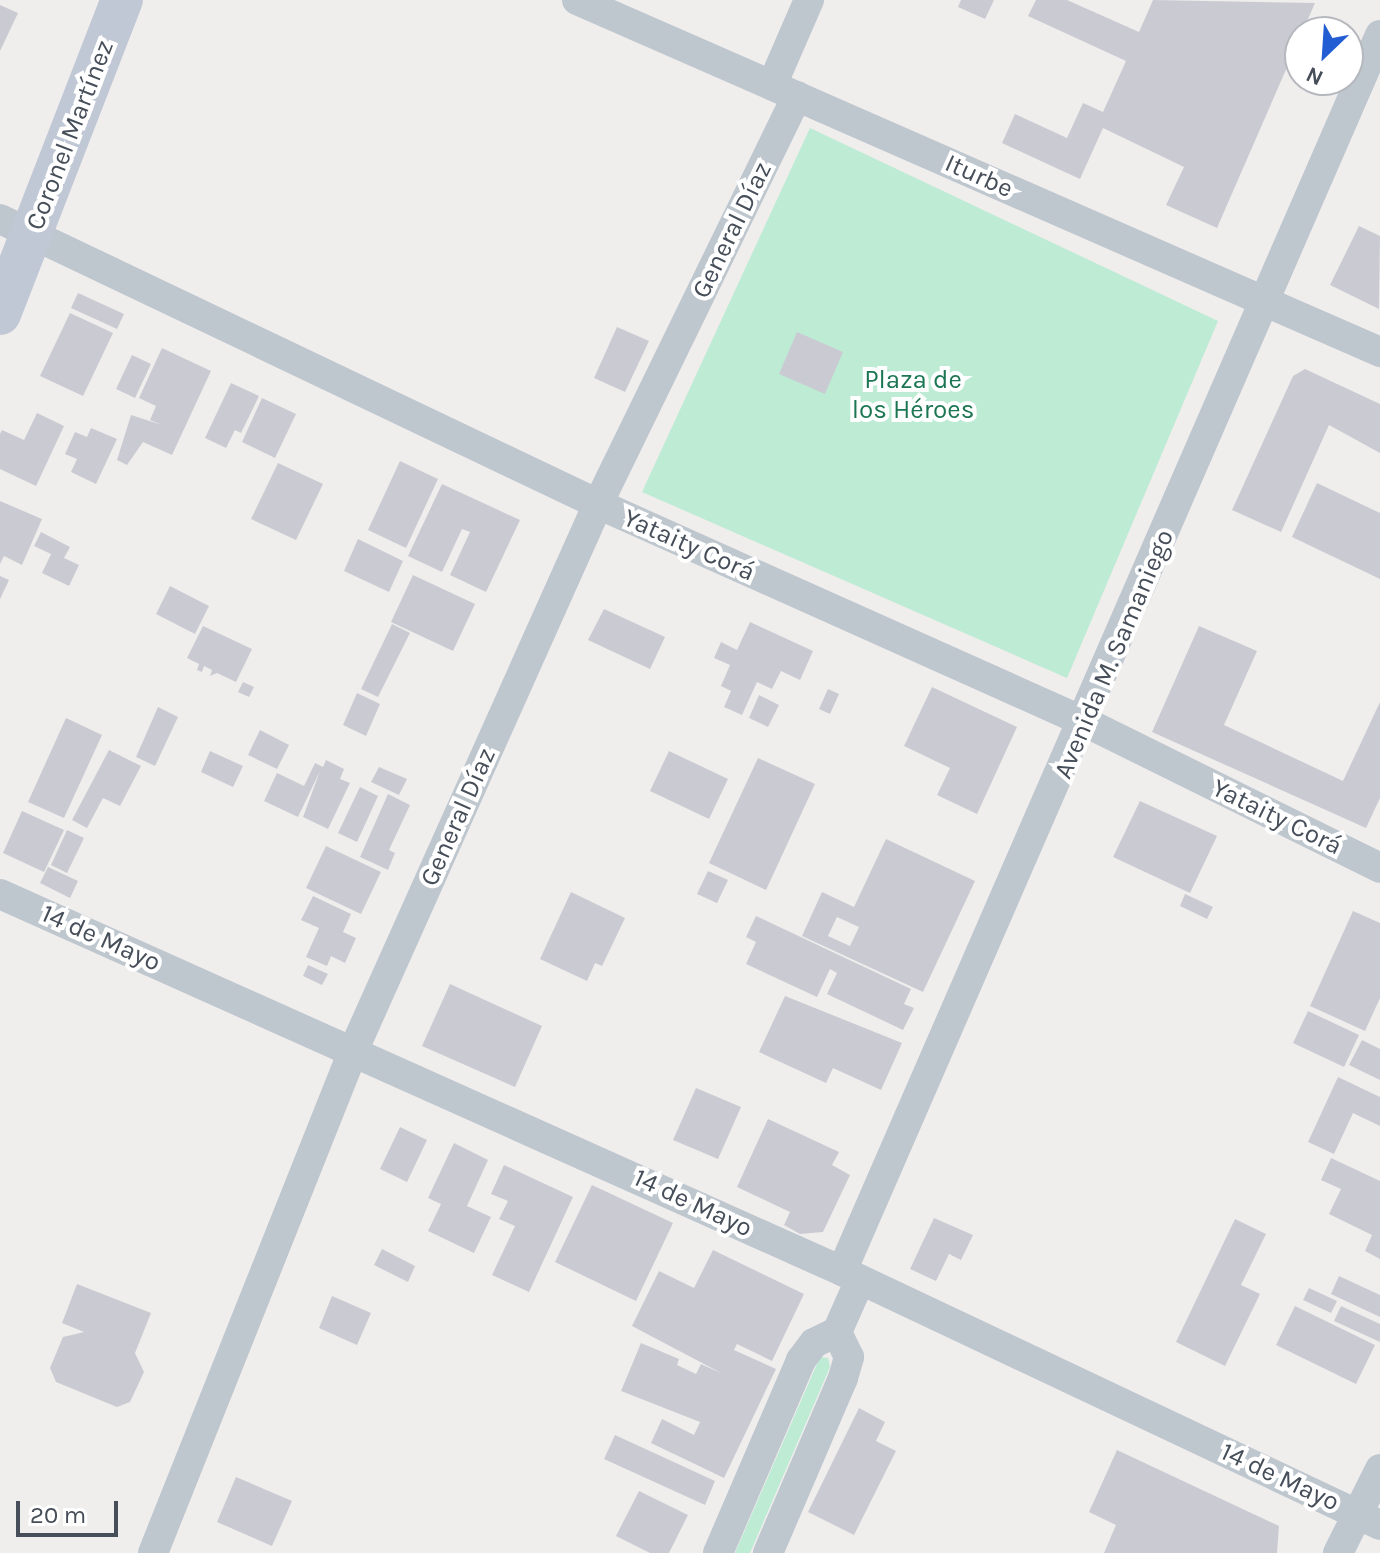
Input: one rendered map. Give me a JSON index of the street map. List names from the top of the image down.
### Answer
{
  "streets": {
    "street": [
      "Coronel Martínez",
      "Iturbe",
      "General Díaz",
      "Yataity Corá",
      "Avenida M. Samaniego",
      "14 de Mayo"
    ]
  },
  "crossings": [
    ["Coronel Martínez", "Yataity Corá"],
    ["Iturbe", "General Díaz"],
    ["Iturbe", "Avenida M. Samaniego"],
    ["General Díaz", "Yataity Corá"],
    ["General Díaz", "14 de Mayo"],
    ["Yataity Corá", "Avenida M. Samaniego"],
    ["Avenida M. Samaniego", "14 de Mayo"]
  ],
  "parks": ["Plaza de los Héroes"],
  "scale_bar": "20 m",
  "north": "bottom left"
}
